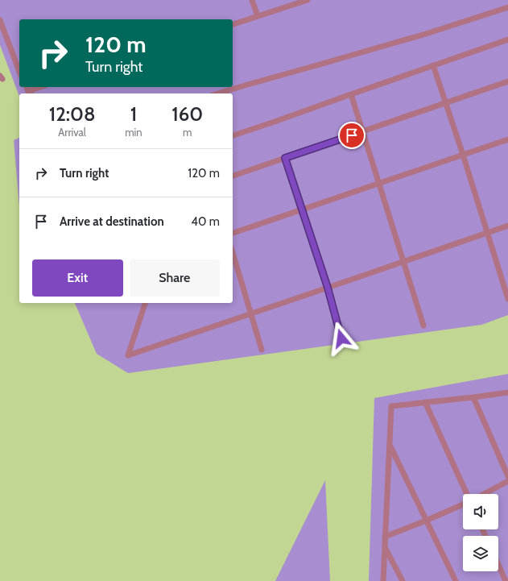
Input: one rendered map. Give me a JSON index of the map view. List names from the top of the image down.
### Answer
{
  "page": {
    "turn": ["120 m", "Turn right"],
    "eta": [
      "12:08",
      "Arrival",
      "1",
      "min",
      "160",
      "m"
    ],
    "list": [
      {
        "name": "Turn right",
        "value": "120 m"
      },
      {
        "name": "Arrive at destination",
        "value": "40 m"
      }
    ],
    "buttons": ["Exit", "Share"]
  }
}
